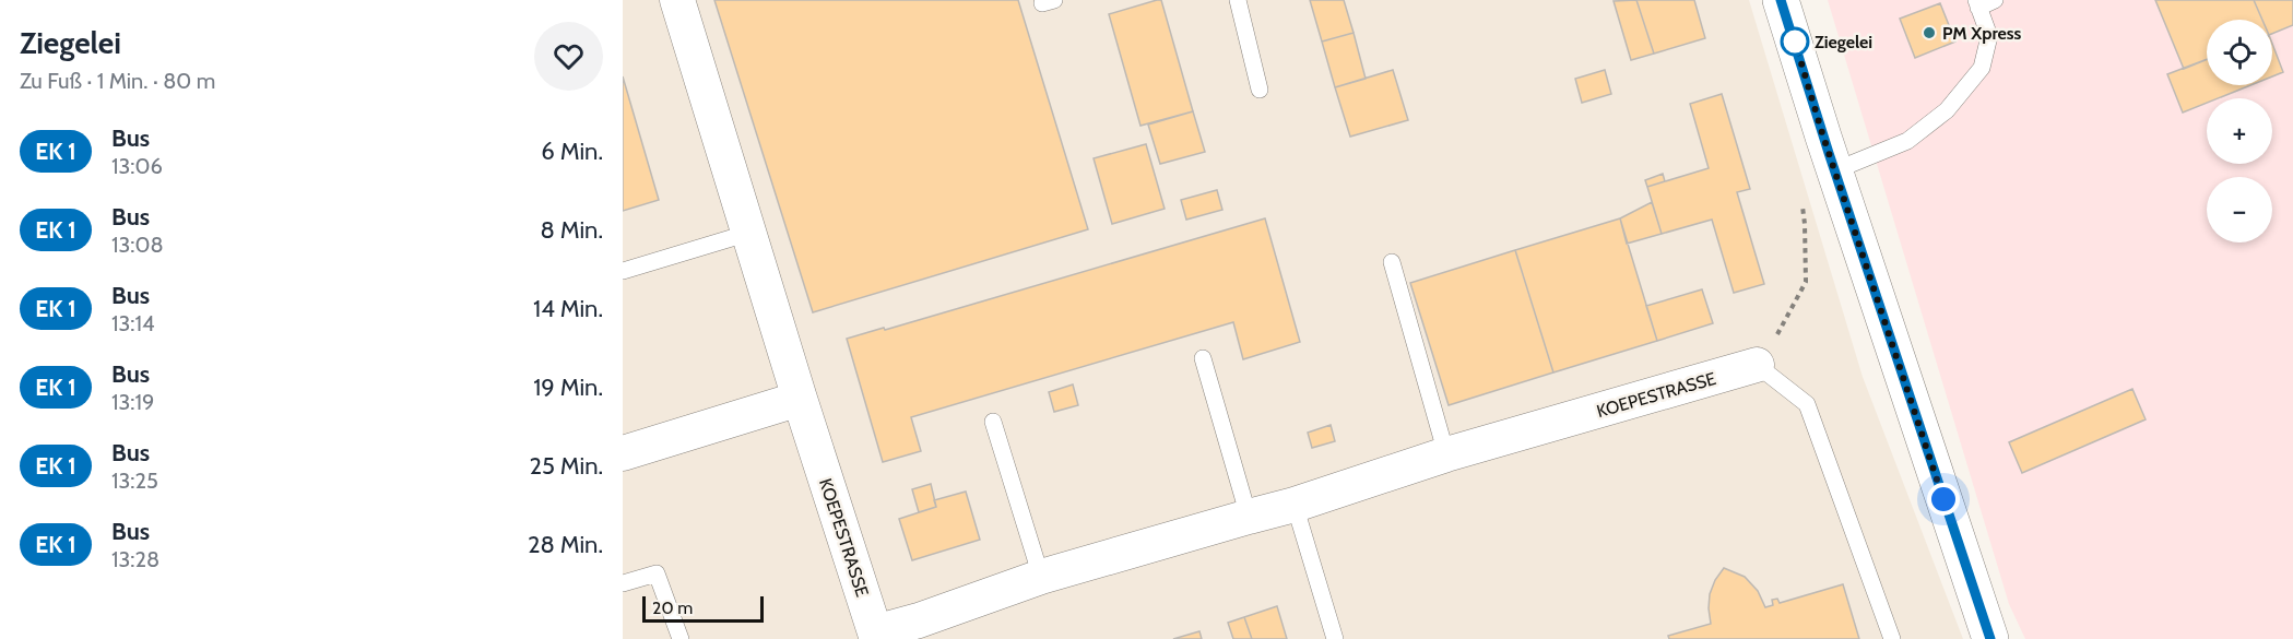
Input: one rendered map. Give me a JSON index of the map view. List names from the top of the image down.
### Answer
{
  "streets": {
    "street": ["KOEPESTRASSE"]
  },
  "places": ["PM Xpress", "Ziegelei"],
  "scale_bar": "20 m",
  "page": {
    "heading": ["Ziegelei", "Zu Fuß · 1 Min. · 80 m"],
    "map_buttons": ["+", "−"],
    "list": [
      {
        "mark": "EK 1",
        "name": "Bus",
        "note": "13:06",
        "value": "6 Min."
      },
      {
        "mark": "EK 1",
        "name": "Bus",
        "note": "13:08",
        "value": "8 Min."
      },
      {
        "mark": "EK 1",
        "name": "Bus",
        "note": "13:14",
        "value": "14 Min."
      },
      {
        "mark": "EK 1",
        "name": "Bus",
        "note": "13:19",
        "value": "19 Min."
      },
      {
        "mark": "EK 1",
        "name": "Bus",
        "note": "13:25",
        "value": "25 Min."
      },
      {
        "mark": "EK 1",
        "name": "Bus",
        "note": "13:28",
        "value": "28 Min."
      }
    ],
    "scale": "20 m"
  }
}
